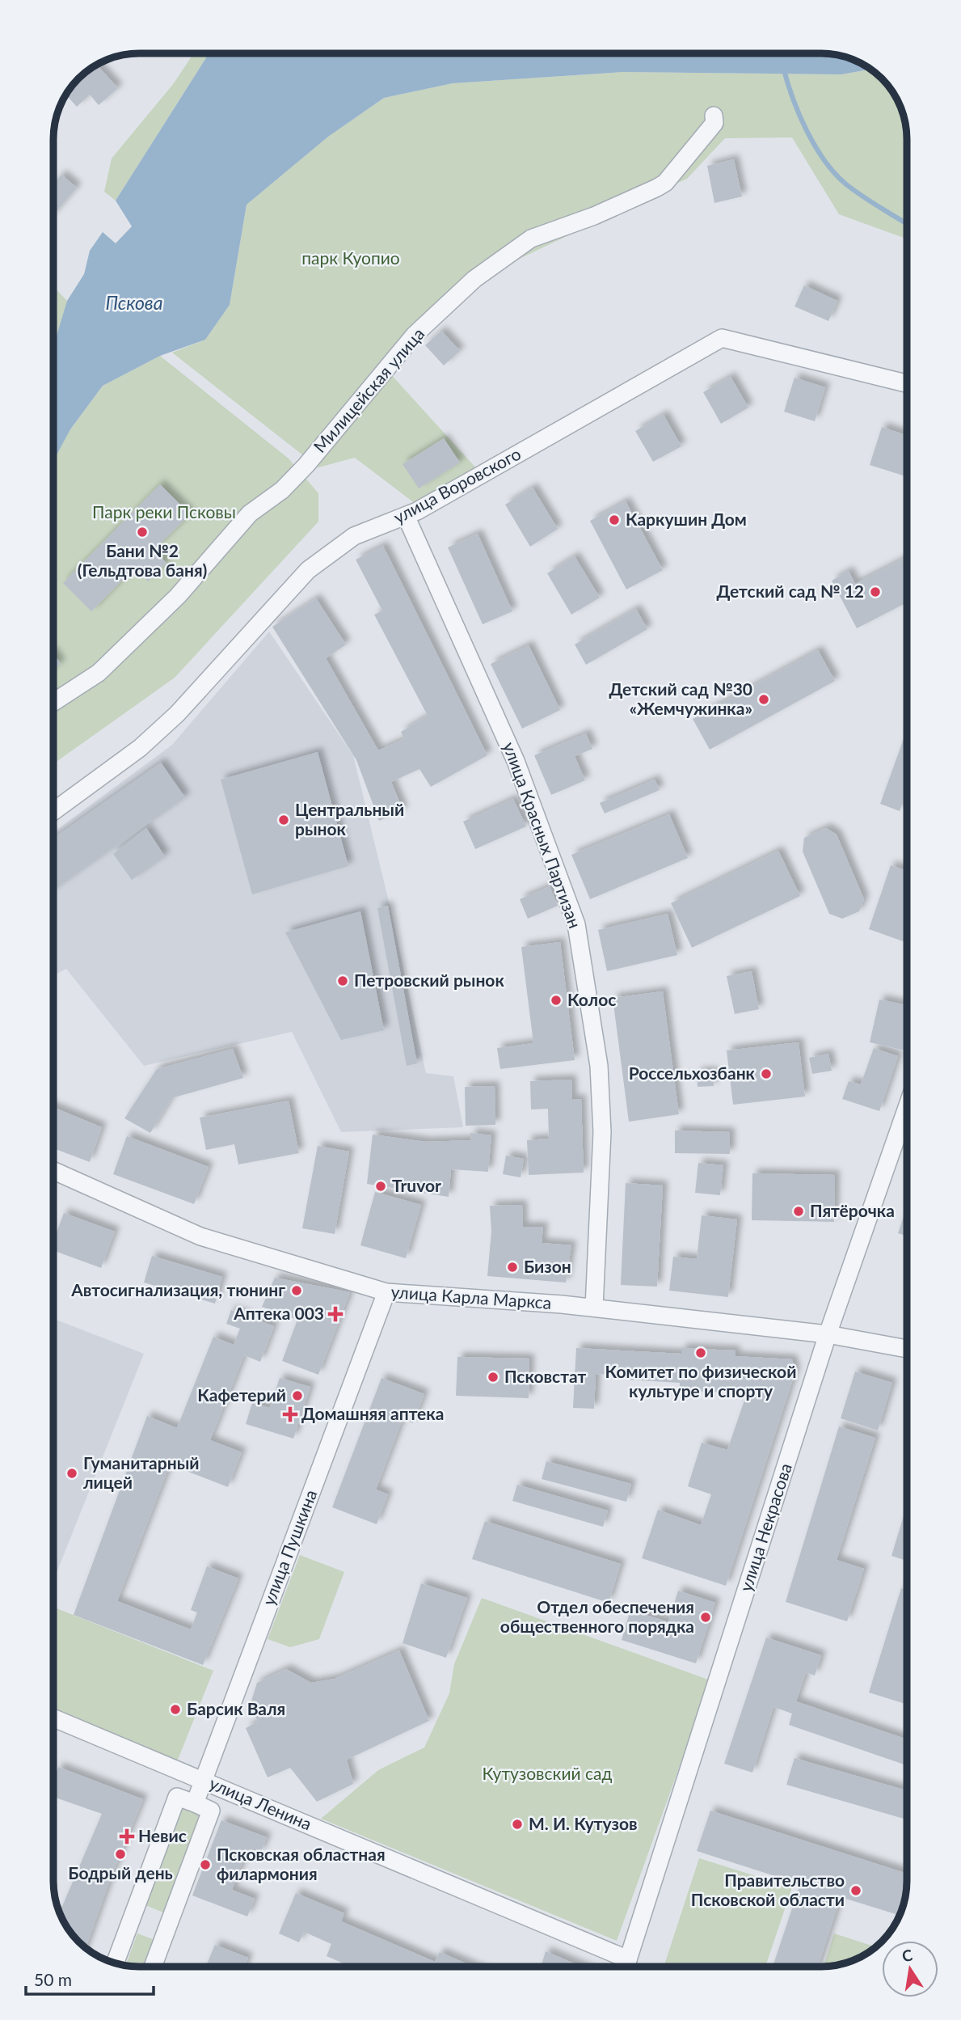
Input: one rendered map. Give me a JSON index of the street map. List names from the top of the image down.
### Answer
{
  "streets": {
    "street": [
      "Милицейская улица",
      "улица Воровского",
      "улица Красных Партизан",
      "улица Карла Маркса",
      "улица Некрасова",
      "улица Пушкина",
      "улица Ленина"
    ]
  },
  "crossings": [
    ["улица Воровского", "улица Красных Партизан"],
    ["улица Красных Партизан", "улица Карла Маркса"],
    ["улица Карла Маркса", "улица Некрасова"],
    ["улица Карла Маркса", "улица Пушкина"],
    ["улица Некрасова", "улица Ленина"],
    ["улица Пушкина", "улица Ленина"]
  ],
  "water": ["Пскова"],
  "parks": ["парк Куопио", "Парк реки Псковы", "Кутузовский сад"],
  "places": {
    "other": [
      "Каркушин Дом",
      "Бани №2 (Гельдтова баня)",
      "Детский сад № 12",
      "Детский сад №30 «Жемчужинка»",
      "Центральный рынок",
      "Петровский рынок",
      "Колос",
      "Россельхозбанк",
      "Truvor",
      "Пятёрочка",
      "Бизон",
      "Автосигнализация, тюнинг",
      "Комитет по физической культуре и спорту",
      "Псковстат",
      "Кафетерий",
      "Гуманитарный лицей",
      "Отдел обеспечения общественного порядка",
      "Барсик Валя",
      "М. И. Кутузов",
      "Бодрый день",
      "Псковская областная филармония",
      "Правительство Псковской области"
    ],
    "health": ["Аптека 003", "Домашняя аптека", "Невис"]
  },
  "scale_bar": "50 m",
  "north": "top"
}
